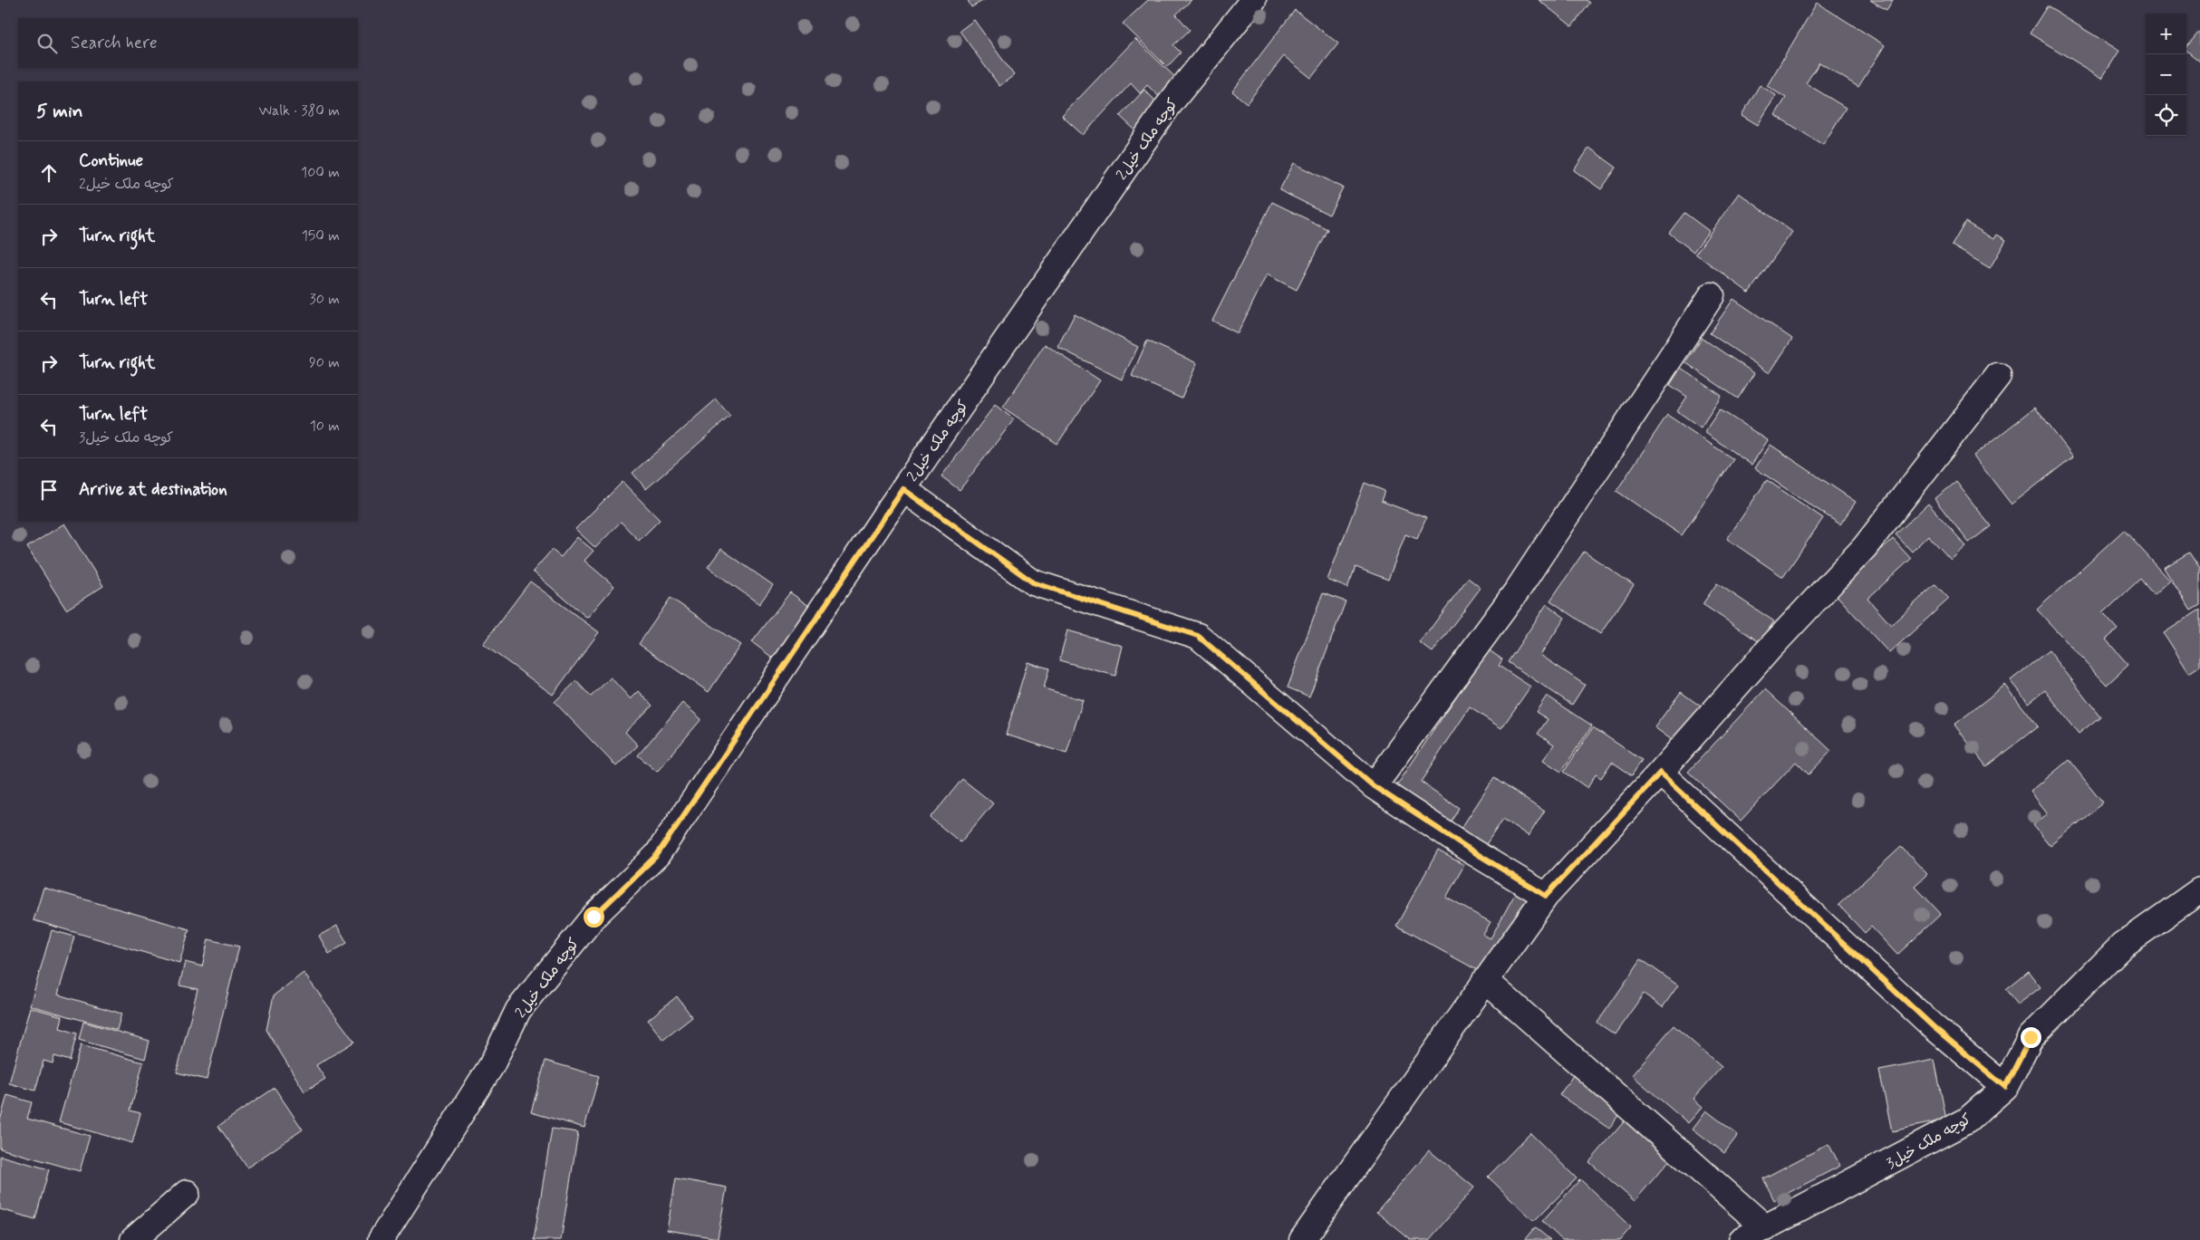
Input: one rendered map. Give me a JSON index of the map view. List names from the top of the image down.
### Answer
{
  "streets": {
    "street": ["کوچه ملک خیل2", "کوچه ملک خیل3"]
  },
  "page": {
    "map_buttons": ["+", "−"],
    "search": "Search here",
    "heading": ["5 min", "Walk · 380 m"],
    "list": [
      ["Continue", "کوچه ملک خیل2", "100 m"],
      ["Turn right", "150 m"],
      ["Turn left", "30 m"],
      ["Turn right", "90 m"],
      ["Turn left", "کوچه ملک خیل3", "10 m"],
      "Arrive at destination"
    ]
  }
}
